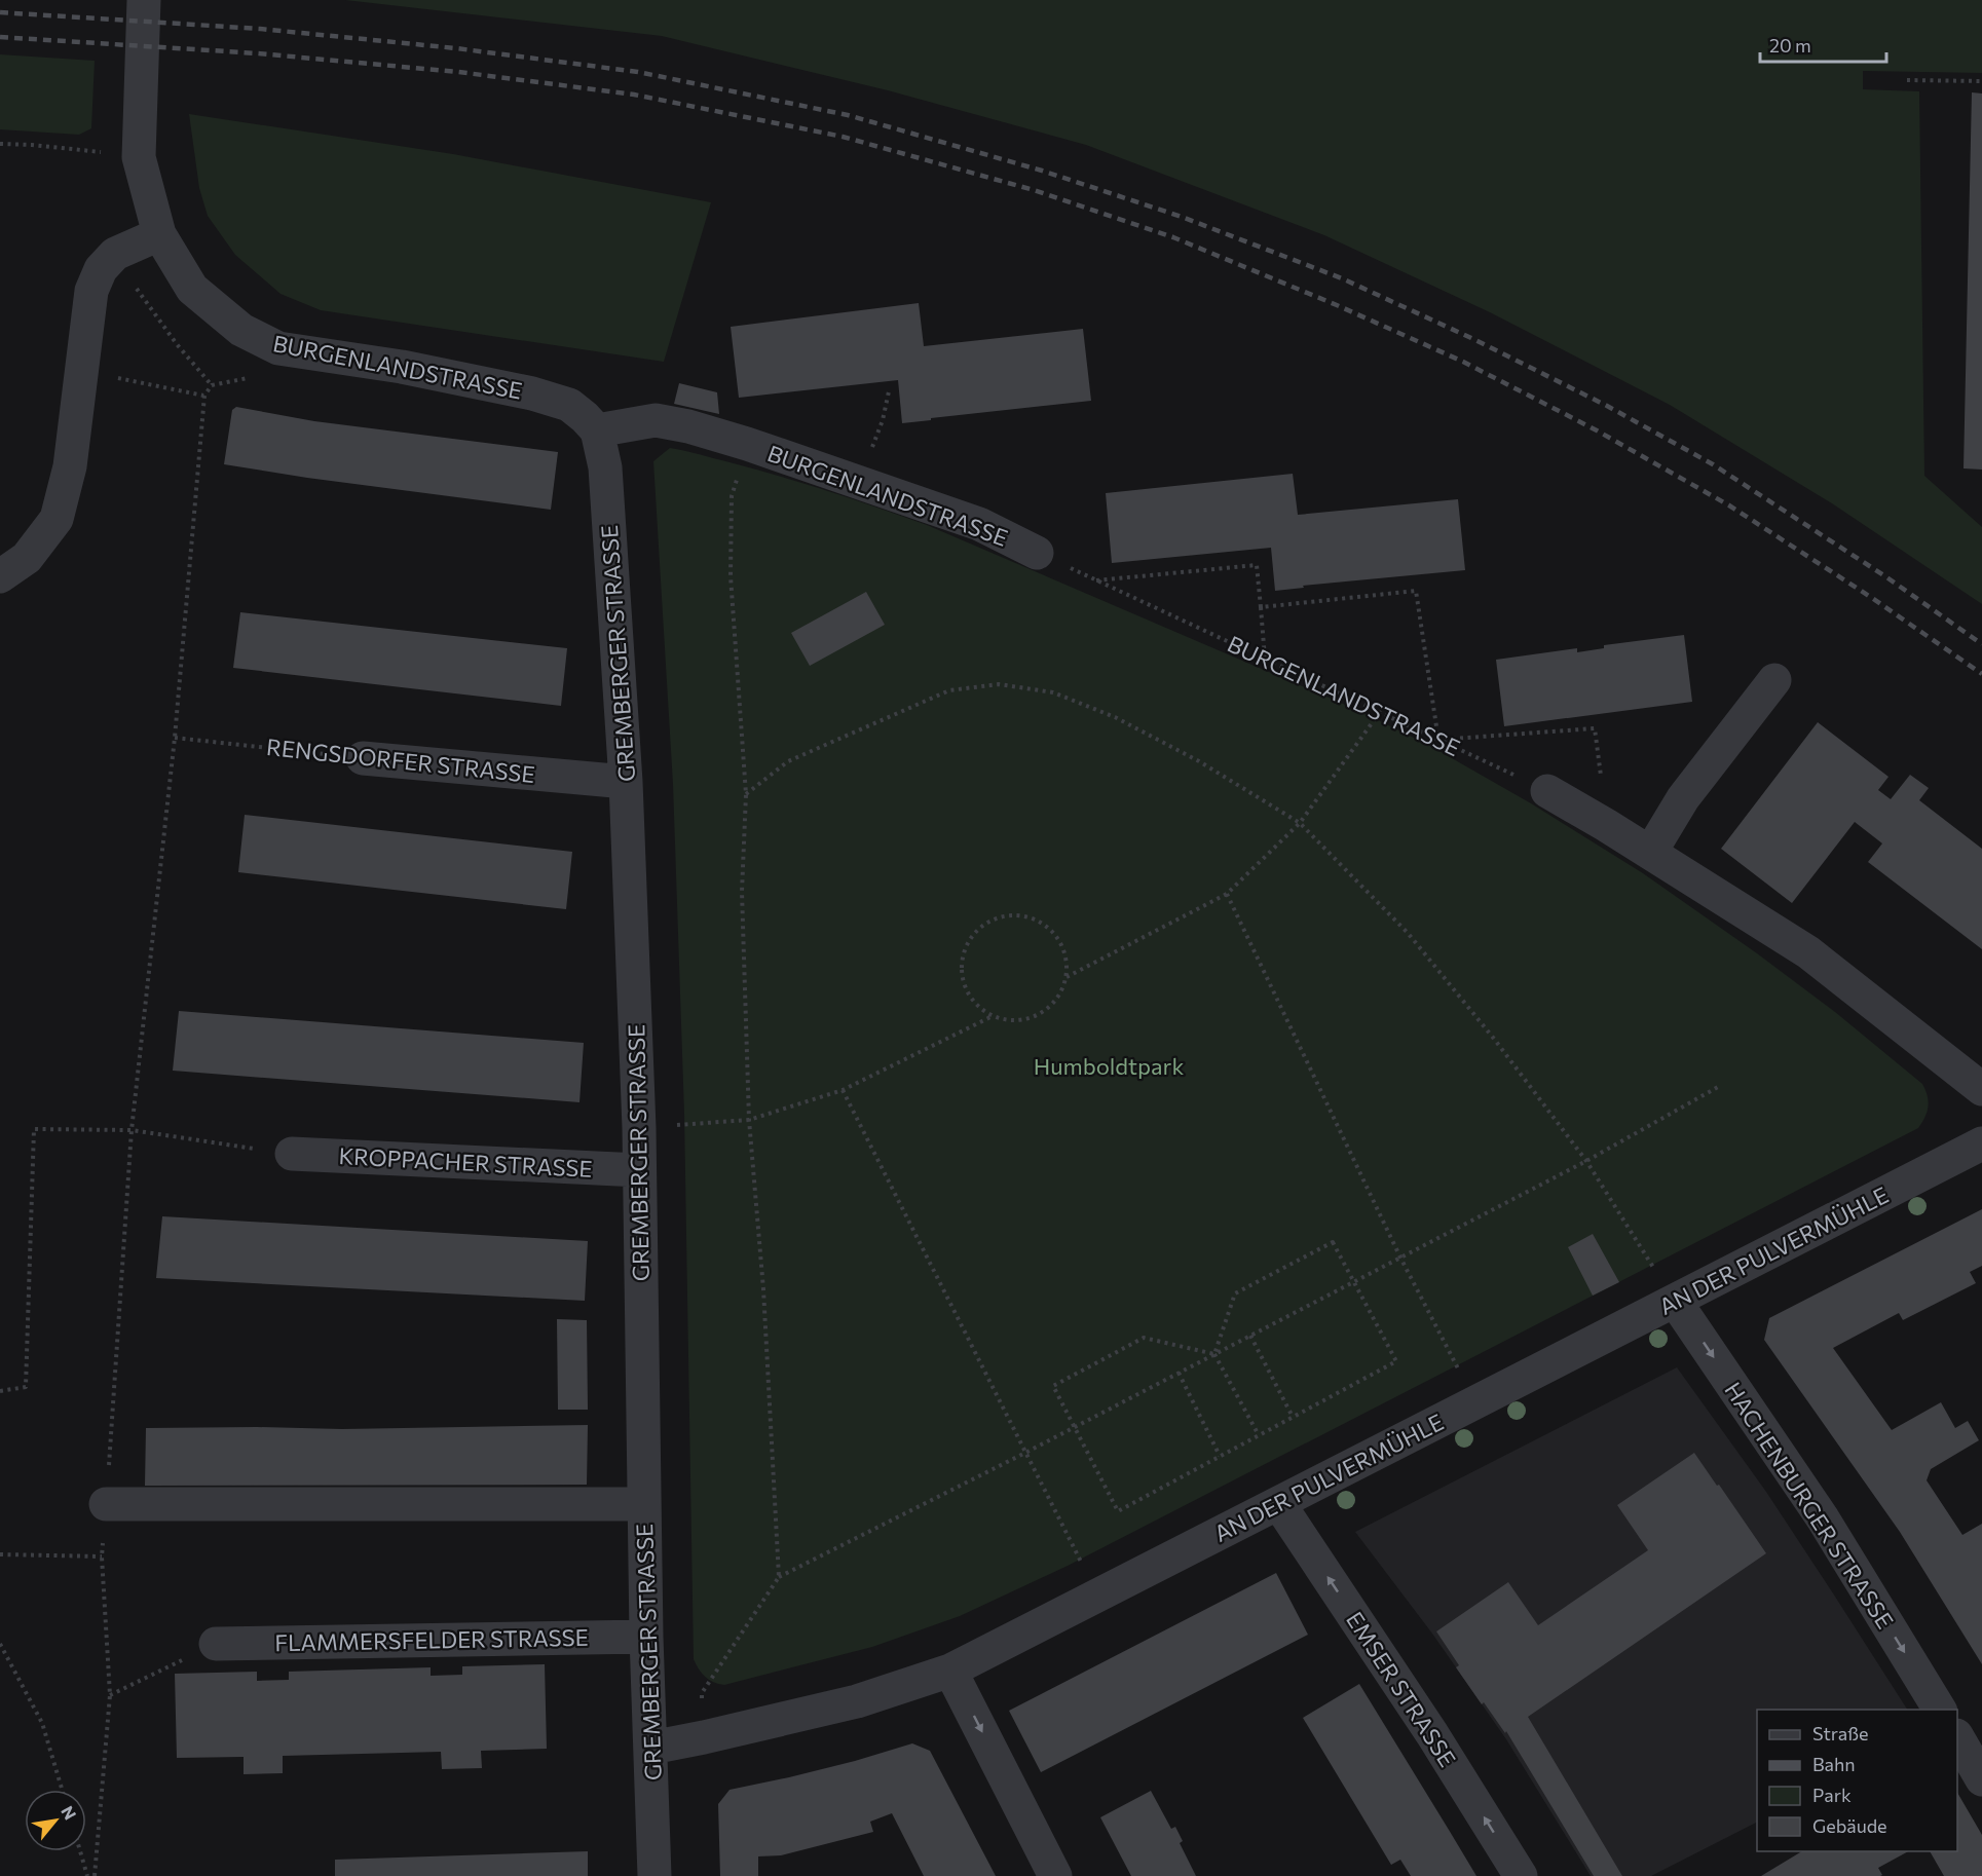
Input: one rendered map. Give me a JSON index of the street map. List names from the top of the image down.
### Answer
{
  "streets": {
    "street": [
      "BURGENLANDSTRASSE",
      "GREMBERGER STRASSE",
      "RENGSDORFER STRASSE",
      "KROPPACHER STRASSE",
      "AN DER PULVERMÜHLE",
      "HACHENBURGER STRASSE",
      "FLAMMERSFELDER STRASSE",
      "EMSER STRASSE"
    ]
  },
  "crossings": [
    ["BURGENLANDSTRASSE", "GREMBERGER STRASSE"],
    ["GREMBERGER STRASSE", "RENGSDORFER STRASSE"],
    ["GREMBERGER STRASSE", "KROPPACHER STRASSE"],
    ["GREMBERGER STRASSE", "AN DER PULVERMÜHLE"],
    ["GREMBERGER STRASSE", "FLAMMERSFELDER STRASSE"],
    ["AN DER PULVERMÜHLE", "HACHENBURGER STRASSE"],
    ["AN DER PULVERMÜHLE", "EMSER STRASSE"]
  ],
  "one_way": ["HACHENBURGER STRASSE", "EMSER STRASSE"],
  "parks": ["Humboldtpark"],
  "legend": [
    "Straße",
    "Bahn",
    "Park",
    "Gebäude"
  ],
  "scale_bar": "20 m",
  "north": "top right"
}
